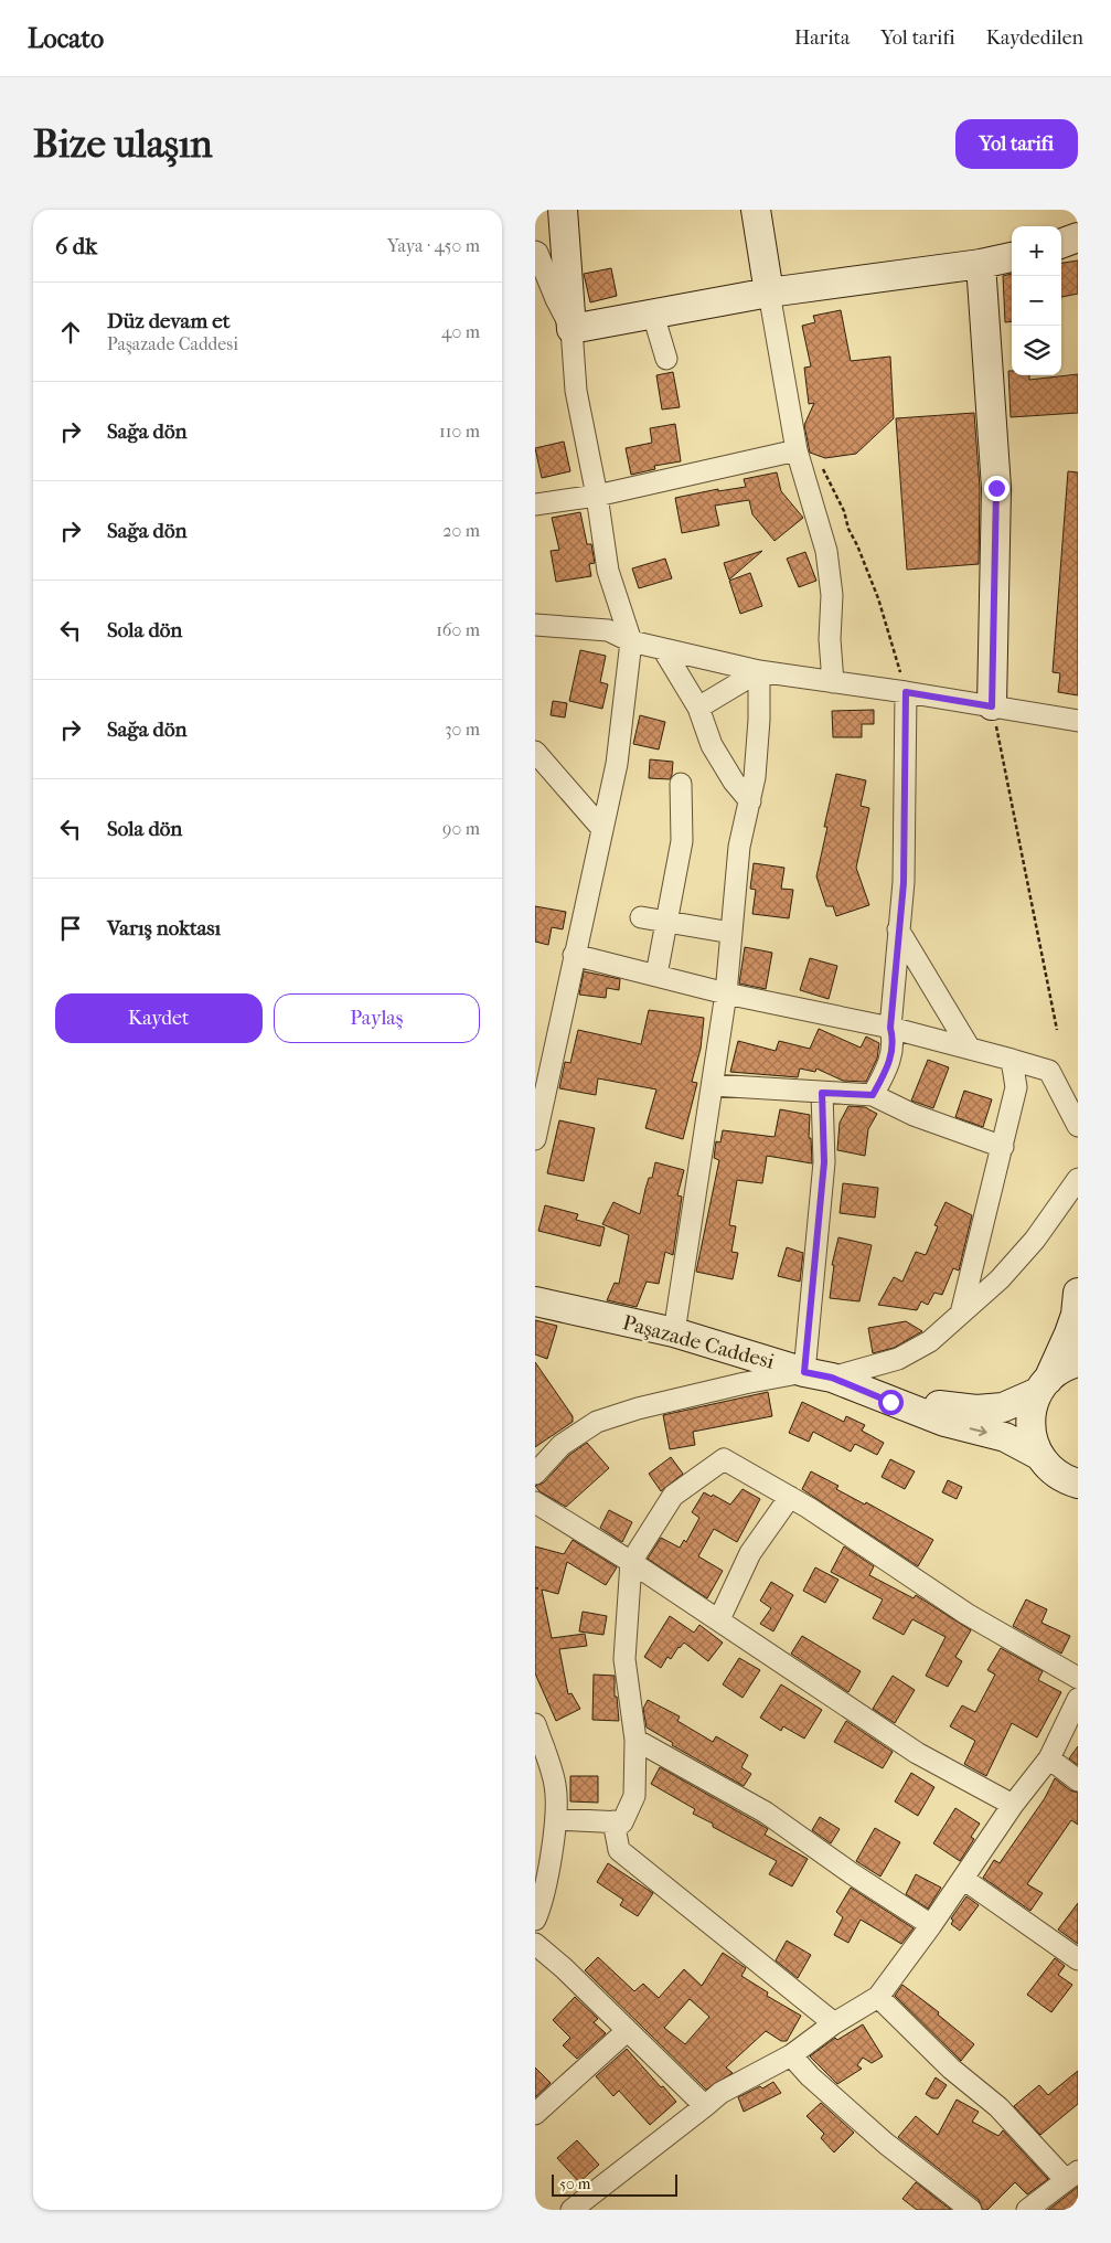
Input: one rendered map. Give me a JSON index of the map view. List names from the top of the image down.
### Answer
{
  "streets": {
    "street": ["Paşazade Caddesi"]
  },
  "scale_bar": "50 m",
  "page": {
    "header": "Locato",
    "nav": ["Harita", "Yol tarifi", "Kaydedilen"],
    "buttons": [
      "Yol tarifi",
      ["Kaydet", "Paylaş"]
    ],
    "title": "Bize ulaşın",
    "heading": ["6 dk", "Yaya · 450 m"],
    "map_buttons": ["+", "−"],
    "list": [
      ["Düz devam et", "Paşazade Caddesi", "40 m"],
      ["Sağa dön", "110 m"],
      ["Sağa dön", "20 m"],
      ["Sola dön", "160 m"],
      ["Sağa dön", "30 m"],
      ["Sola dön", "90 m"],
      "Varış noktası"
    ],
    "scale": "50 m"
  }
}
